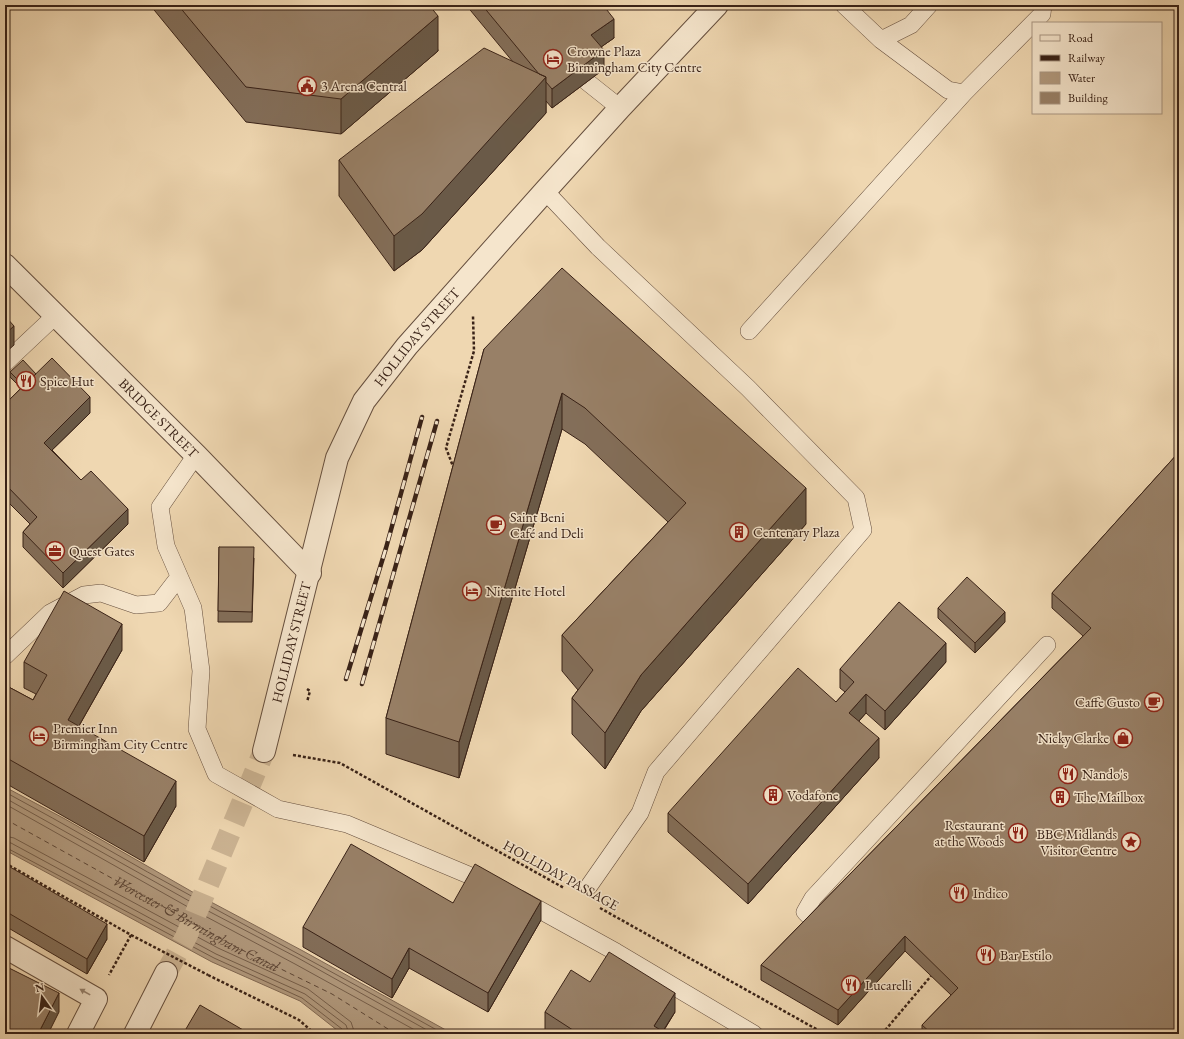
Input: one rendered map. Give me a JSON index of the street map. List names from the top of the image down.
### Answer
{
  "streets": {
    "street": ["HOLLIDAY STREET", "BRIDGE STREET"],
    "path": ["HOLLIDAY PASSAGE"]
  },
  "crossings": [
    ["HOLLIDAY STREET", "BRIDGE STREET"]
  ],
  "water": ["Worcester & Birmingham Canal"],
  "places": {
    "hotel": ["Crowne Plaza Birmingham City Centre", "Nitenite Hotel", "Premier Inn Birmingham City Centre"],
    "public building": ["3 Arena Central"],
    "restaurant": [
      "Spice Hut",
      "Nando's",
      "Restaurant at the Woods",
      "Indico",
      "Bar Estilo",
      "Lucarelli"
    ],
    "cafe": ["Saint Beni Café and Deli", "Caffe Gusto"],
    "building": ["Centenary Plaza", "Vodafone", "The Mailbox"],
    "office": ["Quest Gates"],
    "shop": ["Nicky Clarke"],
    "place": ["BBC Midlands Visitor Centre"]
  },
  "legend": [
    "Road",
    "Railway",
    "Water",
    "Building"
  ],
  "north": "top"
}
